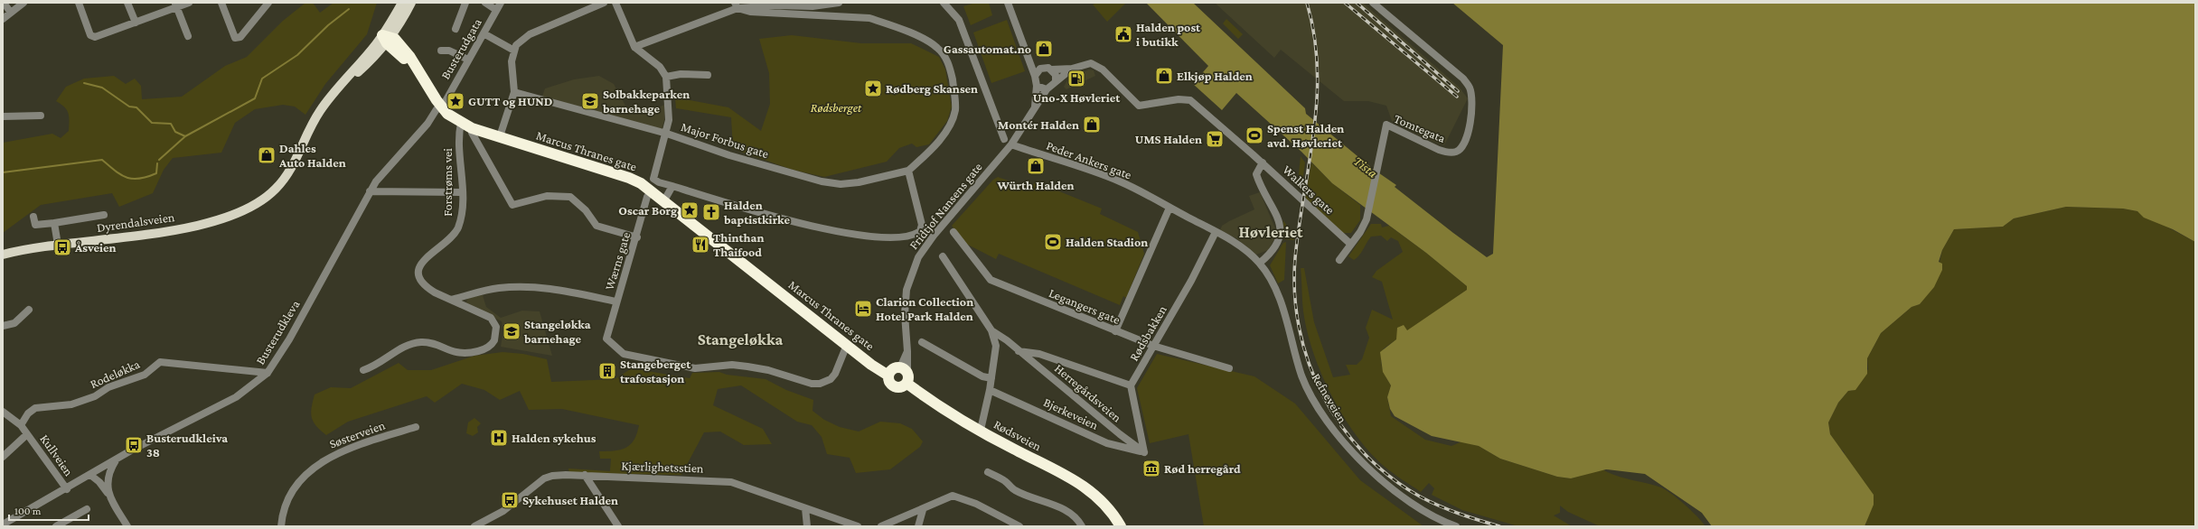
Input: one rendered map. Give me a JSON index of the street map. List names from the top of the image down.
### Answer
{
  "streets": {
    "highway": ["Marcus Thranes gate", "Rødsveien"],
    "main road": ["Dyrendalsveien"],
    "street": [
      "Busterudgata",
      "Tomtegata",
      "Major Forbus gate",
      "Peder Ankers gate",
      "Forstrøms vei",
      "Walkers gate",
      "Fridtjof Nansens gate",
      "Wærns gate",
      "Legangers gate",
      "Busterudkleva",
      "Rødsbakken",
      "Rodeløkka",
      "Herregårdsveien",
      "Refneveien",
      "Bjerkeveien",
      "Søsterveien",
      "Kullveien",
      "Kjærlighetsstien"
    ]
  },
  "crossings": [
    ["Busterudgata", "Marcus Thranes gate"],
    ["Busterudgata", "Busterudkleva"],
    ["Tomtegata", "Walkers gate"],
    ["Marcus Thranes gate", "Forstrøms vei"],
    ["Marcus Thranes gate", "Fridtjof Nansens gate"],
    ["Marcus Thranes gate", "Dyrendalsveien"],
    ["Marcus Thranes gate", "Wærns gate"],
    ["Peder Ankers gate", "Fridtjof Nansens gate"],
    ["Peder Ankers gate", "Rødsbakken"],
    ["Peder Ankers gate", "Refneveien"],
    ["Walkers gate", "Fridtjof Nansens gate"],
    ["Legangers gate", "Rødsbakken"],
    ["Busterudkleva", "Rodeløkka"],
    ["Busterudkleva", "Kullveien"],
    ["Rødsbakken", "Refneveien"],
    ["Rodeløkka", "Kullveien"],
    ["Herregårdsveien", "Bjerkeveien"],
    ["Herregårdsveien", "Rødsveien"],
    ["Bjerkeveien", "Rødsveien"]
  ],
  "districts": ["Høvleriet", "Stangeløkka"],
  "water": ["Tista"],
  "parks": ["Rødsberget"],
  "places": {
    "public building": ["Halden post i butikk"],
    "shop": [
      "Gassautomat.no",
      "Elkjøp Halden",
      "Montér Halden",
      "Dahles Auto Halden",
      "Würth Halden"
    ],
    "fuel station": ["Uno-X Høvleriet"],
    "place": ["Rødberg Skansen", "GUTT og HUND", "Oscar Borg"],
    "school or university": ["Solbakkeparken barnehage", "Stangeløkka barnehage"],
    "sports": ["Spenst Halden avd. Høvleriet", "Halden Stadion"],
    "supermarket": ["UMS Halden"],
    "church": ["Halden baptistkirke"],
    "restaurant": ["Thinthan Thaifood"],
    "bus stop": ["Åsveien", "Busterudkleiva 38", "Sykehuset Halden"],
    "hotel": ["Clarion Collection Hotel Park Halden"],
    "building": ["Stangeberget trafostasjon"],
    "hospital": ["Halden sykehus"],
    "museum": ["Rød herregård"]
  },
  "scale_bar": "100 m"
}
